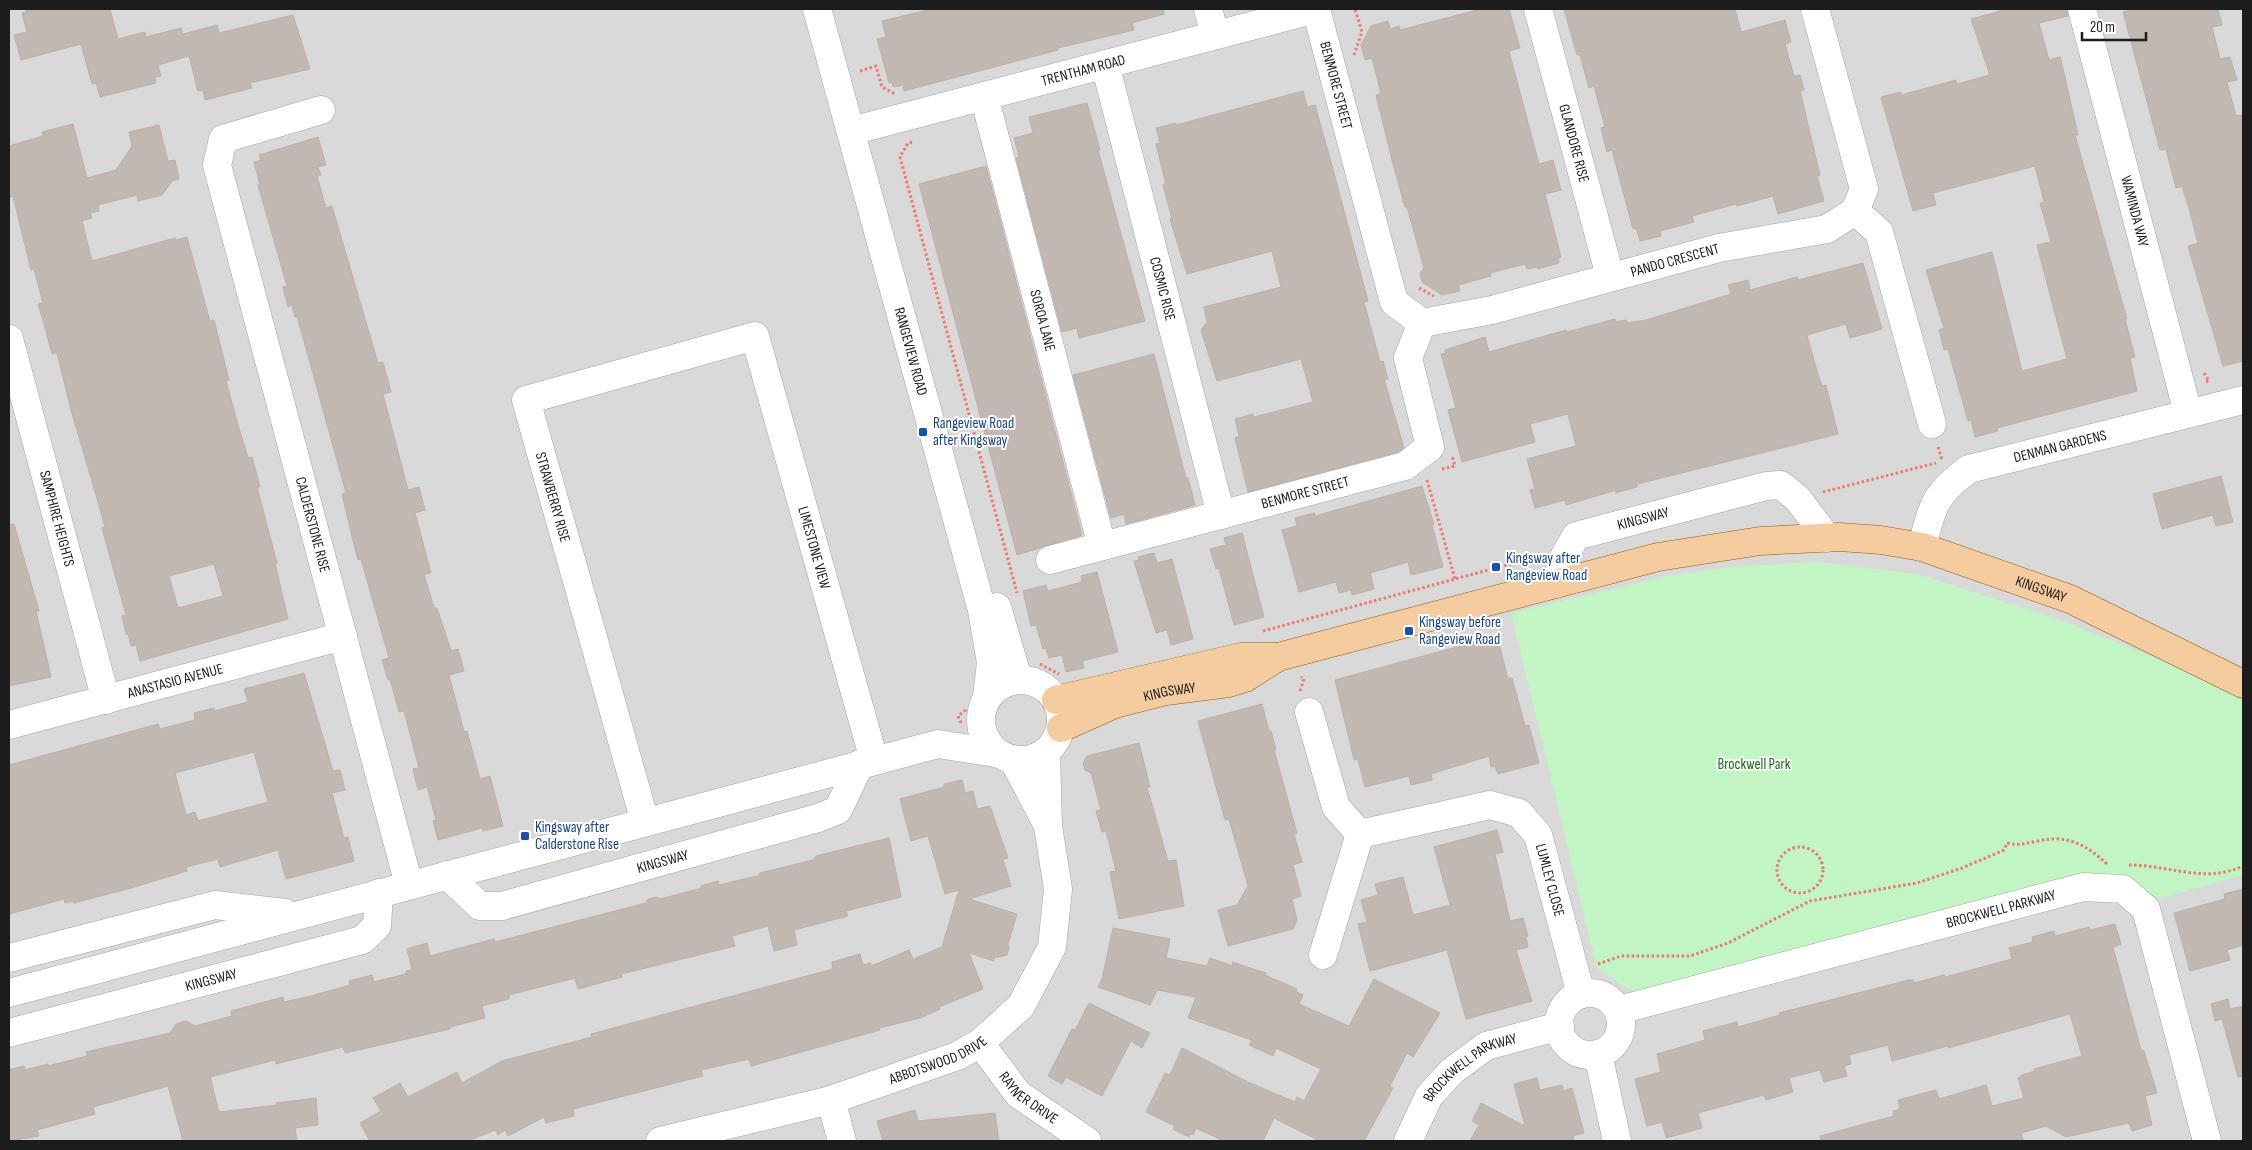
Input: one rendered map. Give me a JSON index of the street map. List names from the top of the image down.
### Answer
{
  "streets": {
    "main road": ["KINGSWAY"],
    "street": [
      "TRENTHAM ROAD",
      "BENMORE STREET",
      "GLANDORE RISE",
      "WAMINDA WAY",
      "PANDO CRESCENT",
      "COSMIC RISE",
      "SOROA LANE",
      "RANGEVIEW ROAD",
      "DENMAN GARDENS",
      "STRAWBERRY RISE",
      "SAMPHIRE HEIGHTS",
      "CALDERSTONE RISE",
      "LIMESTONE VIEW",
      "ANASTASIO AVENUE",
      "LUMLEY CLOSE",
      "BROCKWELL PARKWAY",
      "ABBOTSWOOD DRIVE",
      "RAYNER DRIVE"
    ]
  },
  "crossings": [
    ["TRENTHAM ROAD", "BENMORE STREET"],
    ["TRENTHAM ROAD", "COSMIC RISE"],
    ["TRENTHAM ROAD", "SOROA LANE"],
    ["TRENTHAM ROAD", "RANGEVIEW ROAD"],
    ["BENMORE STREET", "COSMIC RISE"],
    ["BENMORE STREET", "SOROA LANE"],
    ["GLANDORE RISE", "PANDO CRESCENT"],
    ["WAMINDA WAY", "DENMAN GARDENS"],
    ["RANGEVIEW ROAD", "KINGSWAY"],
    ["RANGEVIEW ROAD", "ABBOTSWOOD DRIVE"],
    ["DENMAN GARDENS", "KINGSWAY"],
    ["STRAWBERRY RISE", "LIMESTONE VIEW"],
    ["KINGSWAY", "LIMESTONE VIEW"],
    ["KINGSWAY", "ABBOTSWOOD DRIVE"],
    ["SAMPHIRE HEIGHTS", "ANASTASIO AVENUE"],
    ["CALDERSTONE RISE", "ANASTASIO AVENUE"],
    ["LUMLEY CLOSE", "BROCKWELL PARKWAY"],
    ["ABBOTSWOOD DRIVE", "RAYNER DRIVE"]
  ],
  "parks": ["Brockwell Park"],
  "places": {
    "transit": [
      "Rangeview Road after Kingsway",
      "Kingsway after Rangeview Road",
      "Kingsway before Rangeview Road",
      "Kingsway after Calderstone Rise"
    ]
  },
  "scale_bar": "20 m"
}
